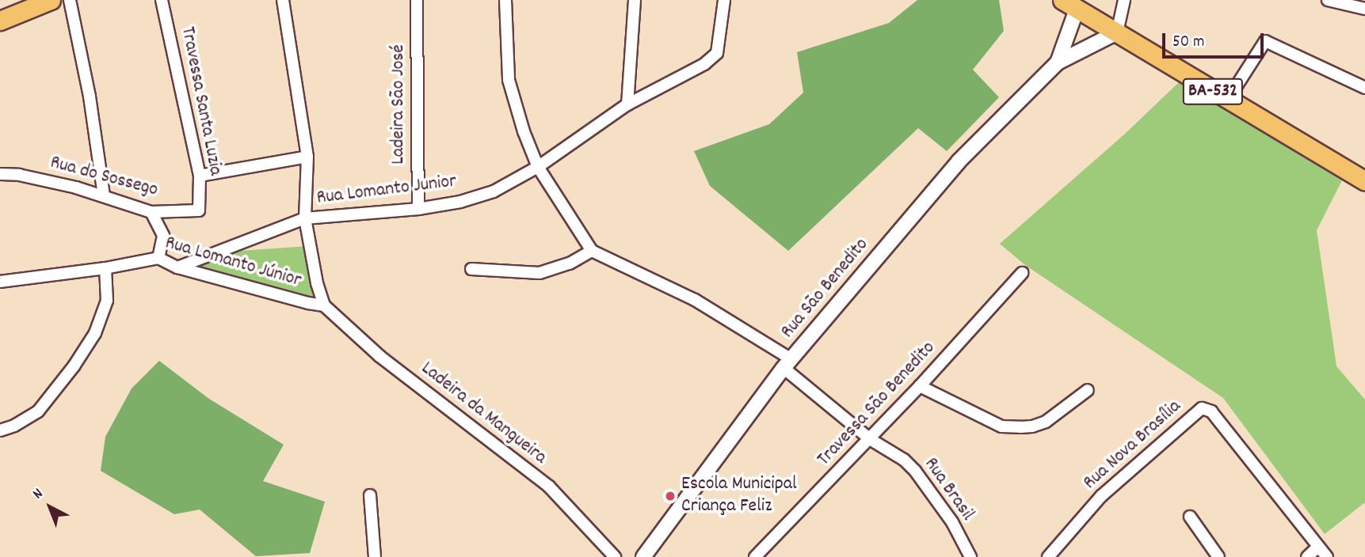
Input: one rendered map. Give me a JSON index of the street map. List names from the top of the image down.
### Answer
{
  "streets": {
    "main road": ["BA-532"],
    "street": [
      "Travessa Santa Luzia",
      "Ladeira São José",
      "Rua do Sossego",
      "Rua Lomanto Junior",
      "Rua Lomanto Júnior",
      "Rua São Benedito",
      "Travessa São Benedito",
      "Ladeira da Mangueira",
      "Rua Nova Brasília",
      "Rua Brasil"
    ]
  },
  "crossings": [
    ["BA-532", "Rua São Benedito"],
    ["Travessa Santa Luzia", "Rua do Sossego"],
    ["Ladeira São José", "Rua Lomanto Junior"],
    ["Rua Lomanto Junior", "Rua Lomanto Júnior"],
    ["Rua Lomanto Júnior", "Ladeira da Mangueira"],
    ["Rua São Benedito", "Rua Brasil"],
    ["Travessa São Benedito", "Rua Brasil"]
  ],
  "places": ["Escola Municipal Criança Feliz"],
  "scale_bar": "50 m",
  "north": "top left"
}
